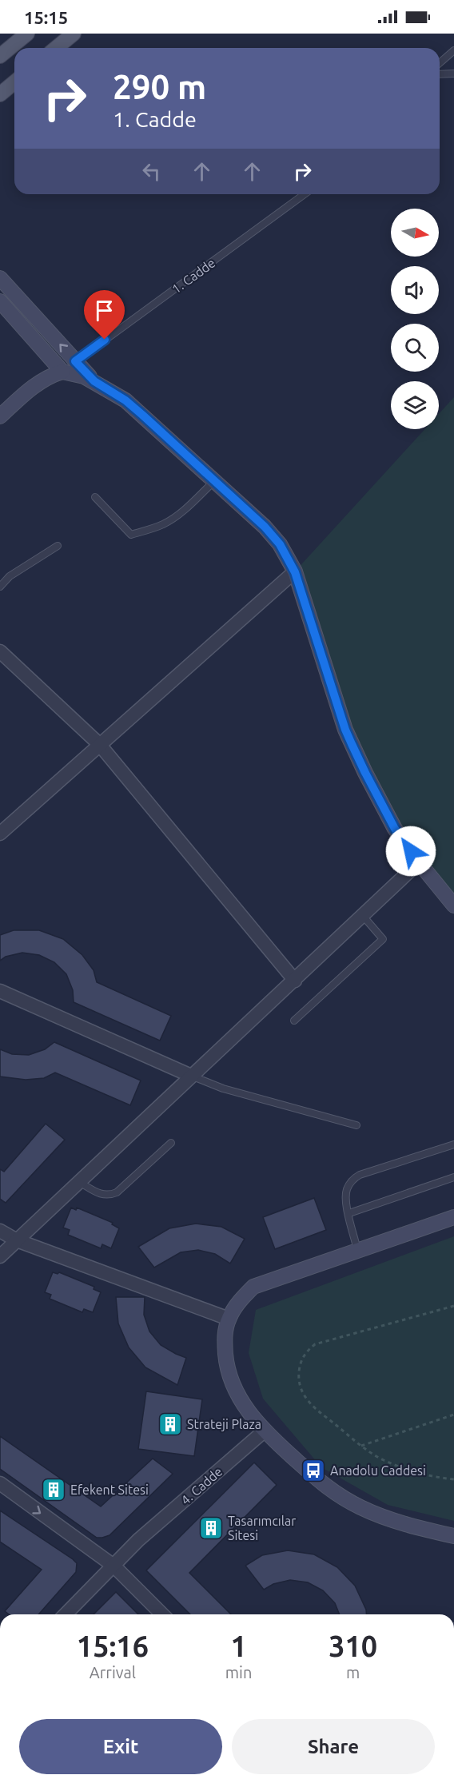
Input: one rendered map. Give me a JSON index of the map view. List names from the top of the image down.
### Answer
{
  "streets": {
    "street": ["4. Cadde"],
    "lane": ["1. Cadde"]
  },
  "places": {
    "building": ["Strateji Plaza", "Efekent Sitesi", "Tasarımcılar Sitesi"],
    "bus stop": ["Anadolu Caddesi"]
  },
  "north": "right",
  "page": {
    "status": "15:15",
    "turn": ["290 m", "1. Cadde"],
    "eta": [
      "15:16",
      "Arrival",
      "1",
      "min",
      "310",
      "m"
    ],
    "buttons": ["Exit", "Share"]
  }
}
